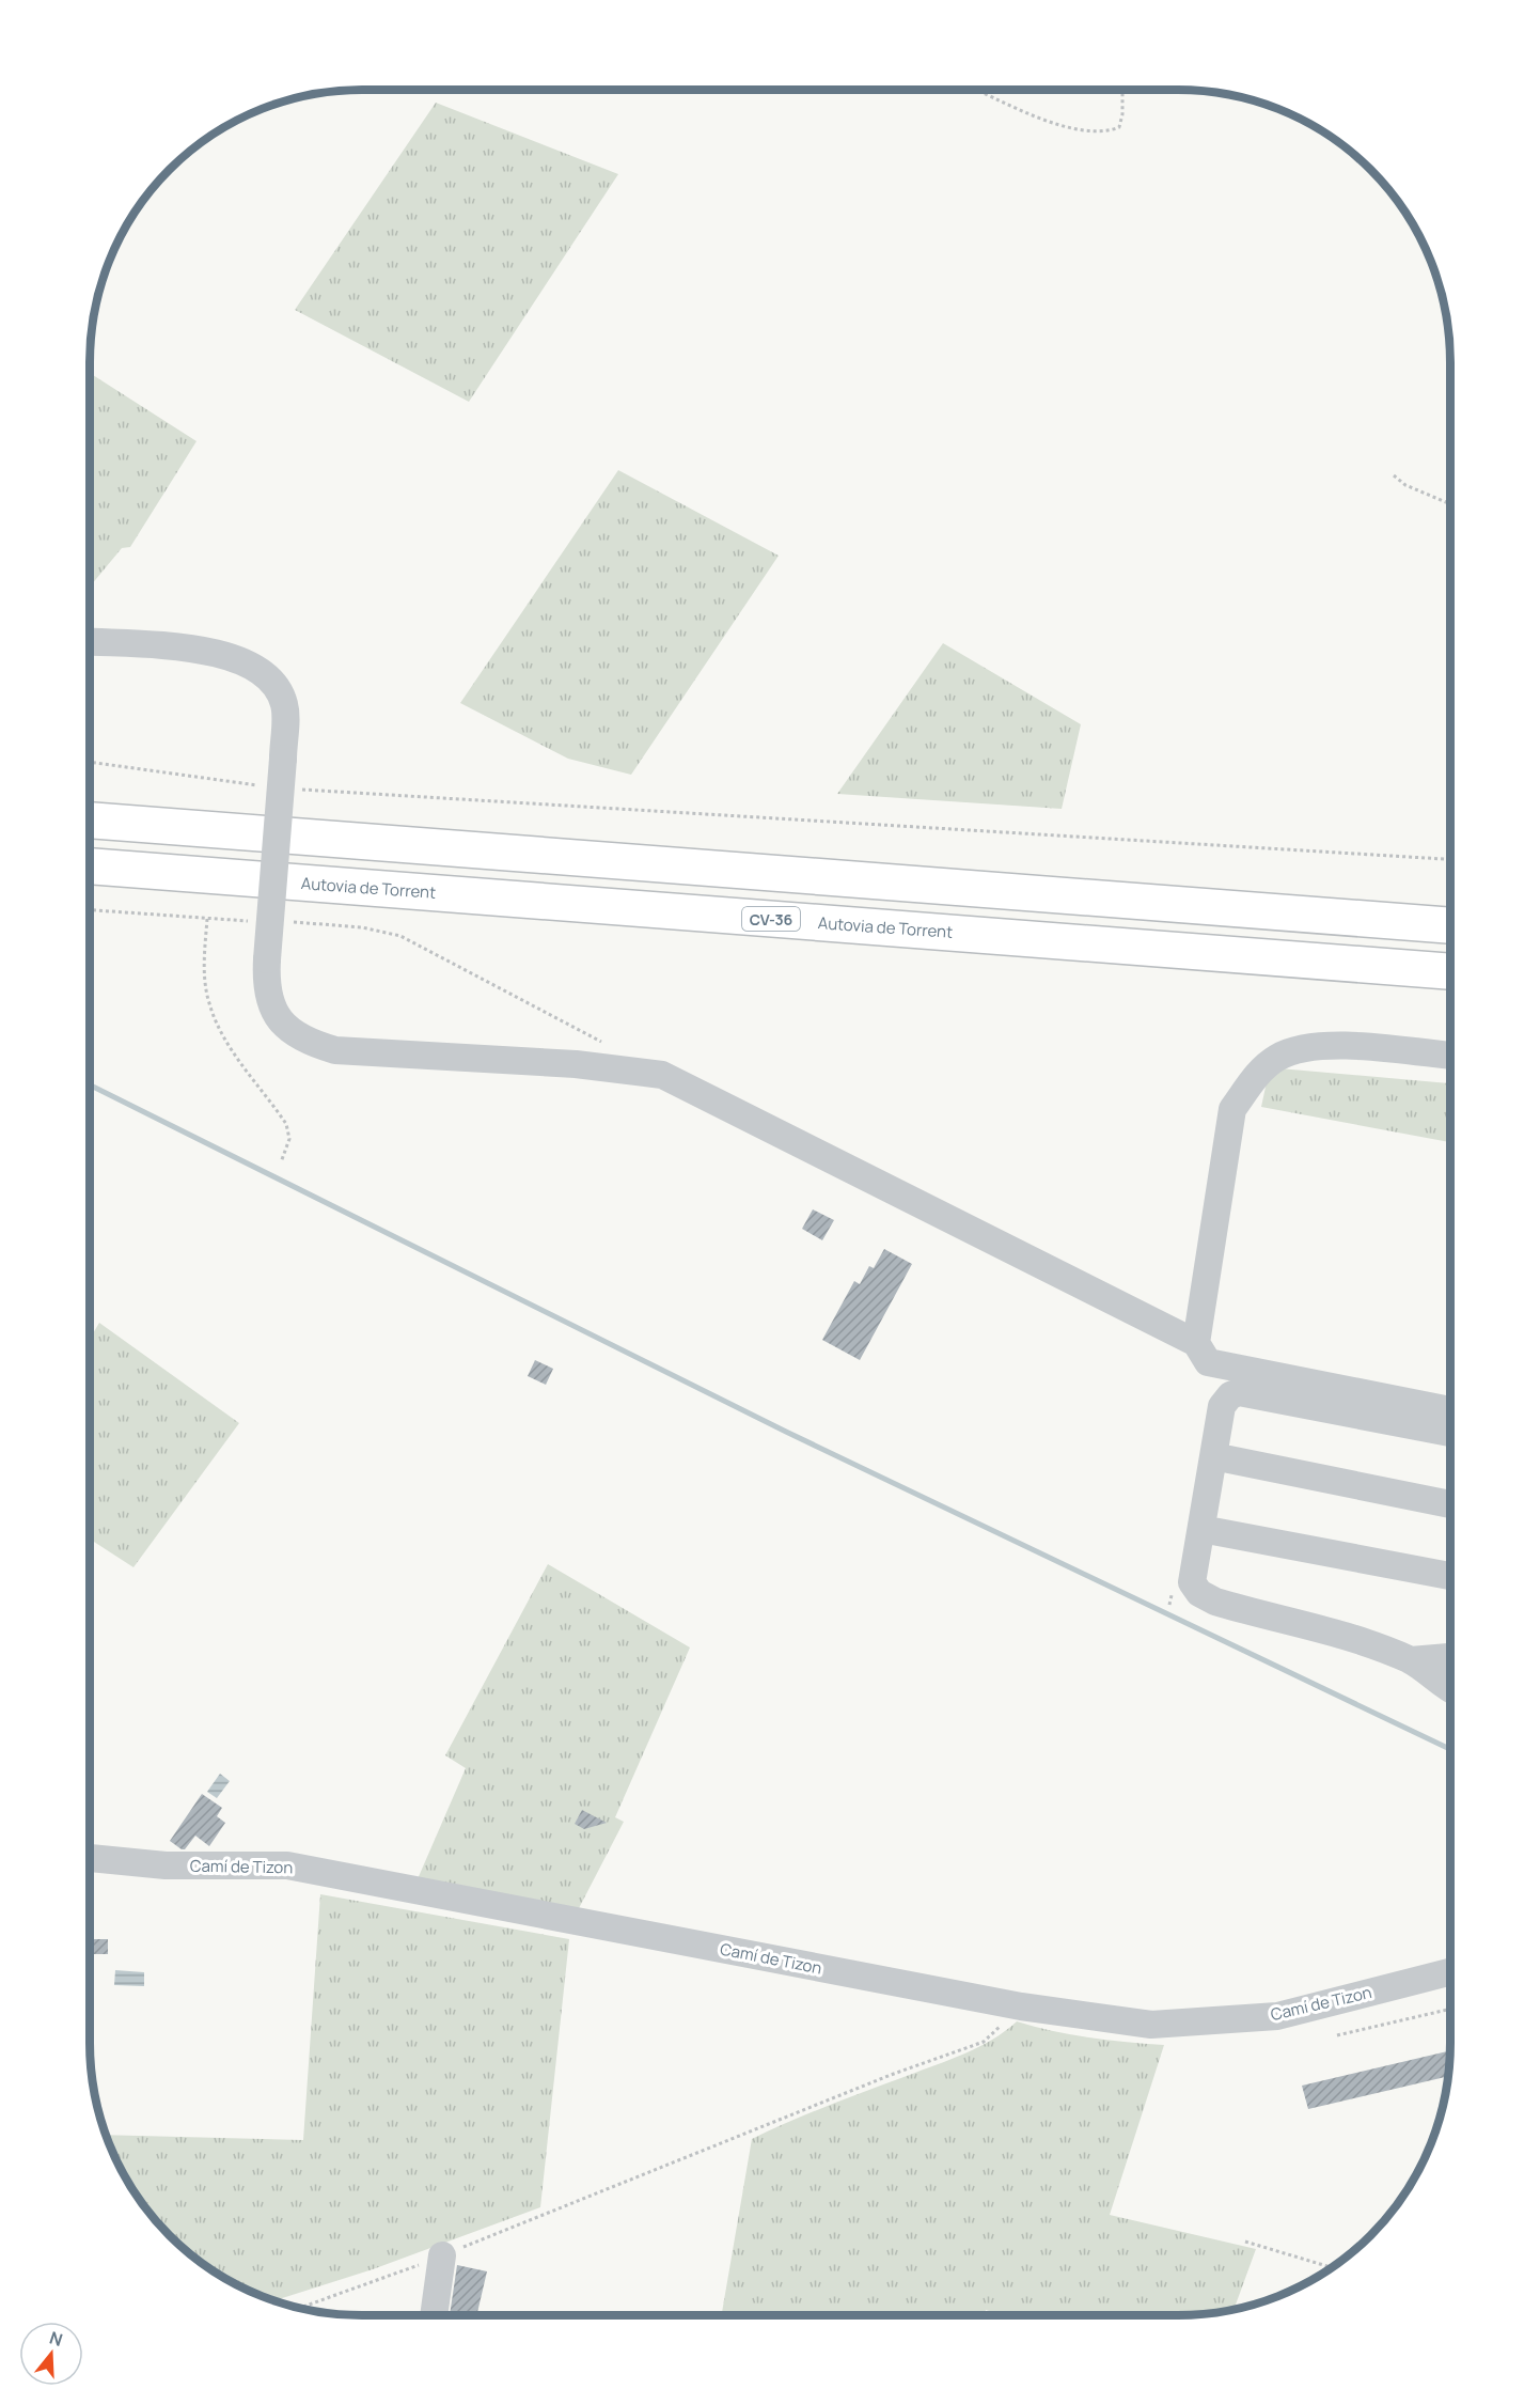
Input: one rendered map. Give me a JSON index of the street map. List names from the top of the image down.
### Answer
{
  "streets": {
    "highway": ["Autovia de Torrent", "CV-36"],
    "street": ["Camí de Tizon"]
  },
  "north": "top"
}
